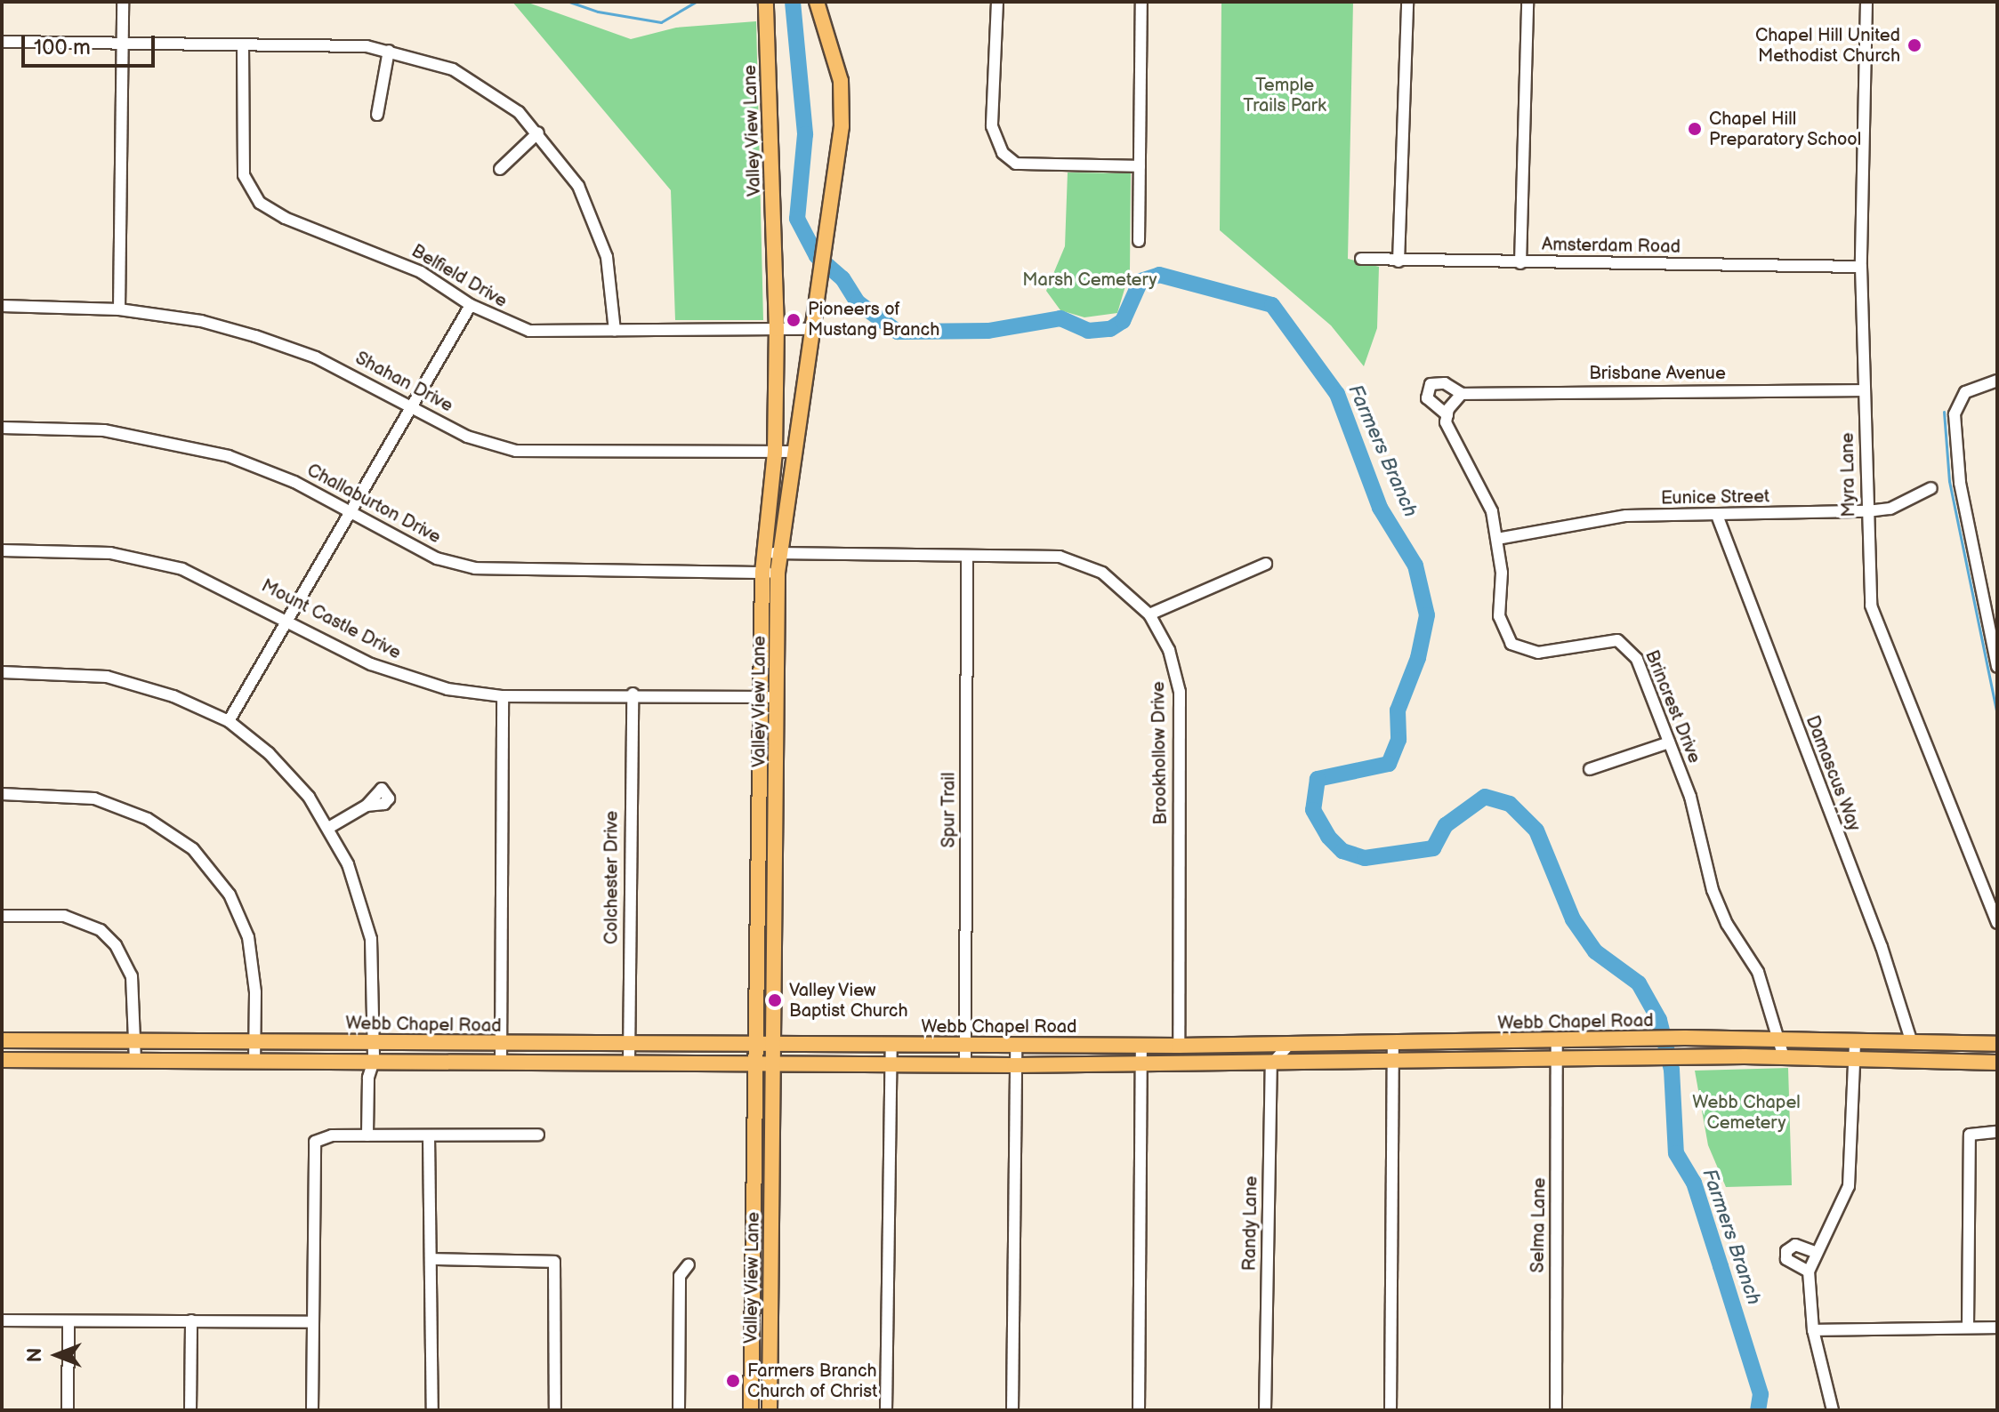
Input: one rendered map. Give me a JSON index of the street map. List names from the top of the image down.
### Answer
{
  "streets": {
    "main road": ["Valley View Lane", "Webb Chapel Road"],
    "street": [
      "Amsterdam Road",
      "Belfield Drive",
      "Brisbane Avenue",
      "Shahan Drive",
      "Myra Lane",
      "Eunice Street",
      "Challaburton Drive",
      "Mount Castle Drive",
      "Brincrest Drive",
      "Brookhollow Drive",
      "Damascus Way",
      "Spur Trail",
      "Colchester Drive",
      "Randy Lane",
      "Selma Lane"
    ]
  },
  "crossings": [
    ["Valley View Lane", "Belfield Drive"],
    ["Valley View Lane", "Shahan Drive"],
    ["Valley View Lane", "Challaburton Drive"],
    ["Valley View Lane", "Mount Castle Drive"],
    ["Valley View Lane", "Brookhollow Drive"],
    ["Valley View Lane", "Webb Chapel Road"],
    ["Amsterdam Road", "Myra Lane"],
    ["Brisbane Avenue", "Myra Lane"],
    ["Brisbane Avenue", "Brincrest Drive"],
    ["Myra Lane", "Eunice Street"],
    ["Eunice Street", "Brincrest Drive"],
    ["Eunice Street", "Damascus Way"],
    ["Mount Castle Drive", "Colchester Drive"],
    ["Brincrest Drive", "Webb Chapel Road"],
    ["Brookhollow Drive", "Spur Trail"],
    ["Brookhollow Drive", "Webb Chapel Road"],
    ["Damascus Way", "Webb Chapel Road"],
    ["Spur Trail", "Webb Chapel Road"],
    ["Colchester Drive", "Webb Chapel Road"],
    ["Webb Chapel Road", "Randy Lane"],
    ["Webb Chapel Road", "Selma Lane"]
  ],
  "water": ["Farmers Branch"],
  "parks": ["Temple Trails Park", "Marsh Cemetery", "Webb Chapel Cemetery"],
  "places": [
    "Chapel Hill United Methodist Church",
    "Chapel Hill Preparatory School",
    "Pioneers of Mustang Branch",
    "Valley View Baptist Church",
    "Farmers Branch Church of Christ"
  ],
  "scale_bar": "100 m",
  "north": "left"
}
